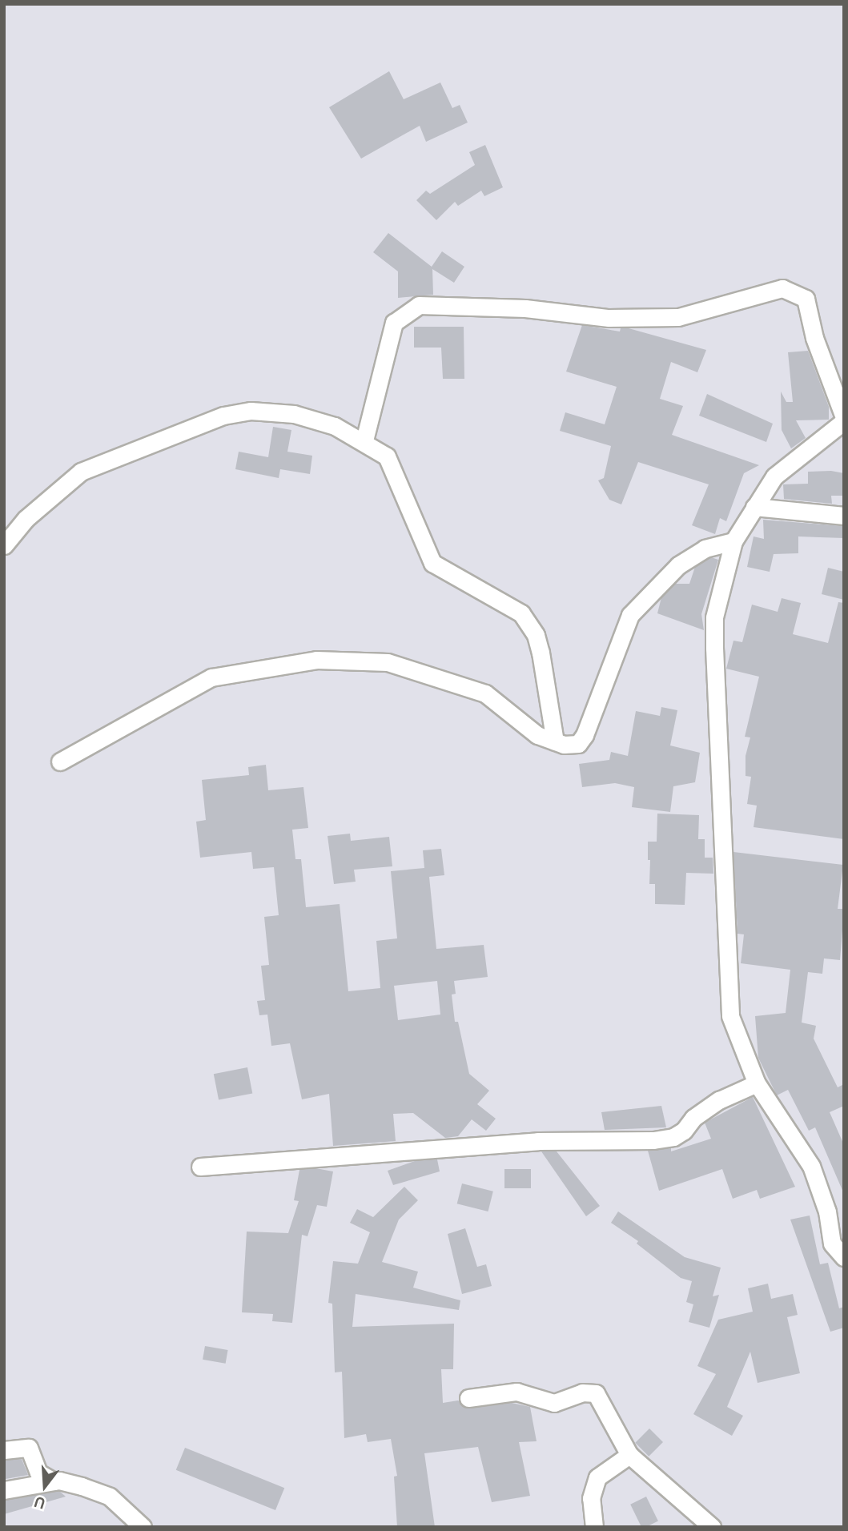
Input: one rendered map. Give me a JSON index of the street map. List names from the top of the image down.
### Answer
{
  "north": "bottom"
}
